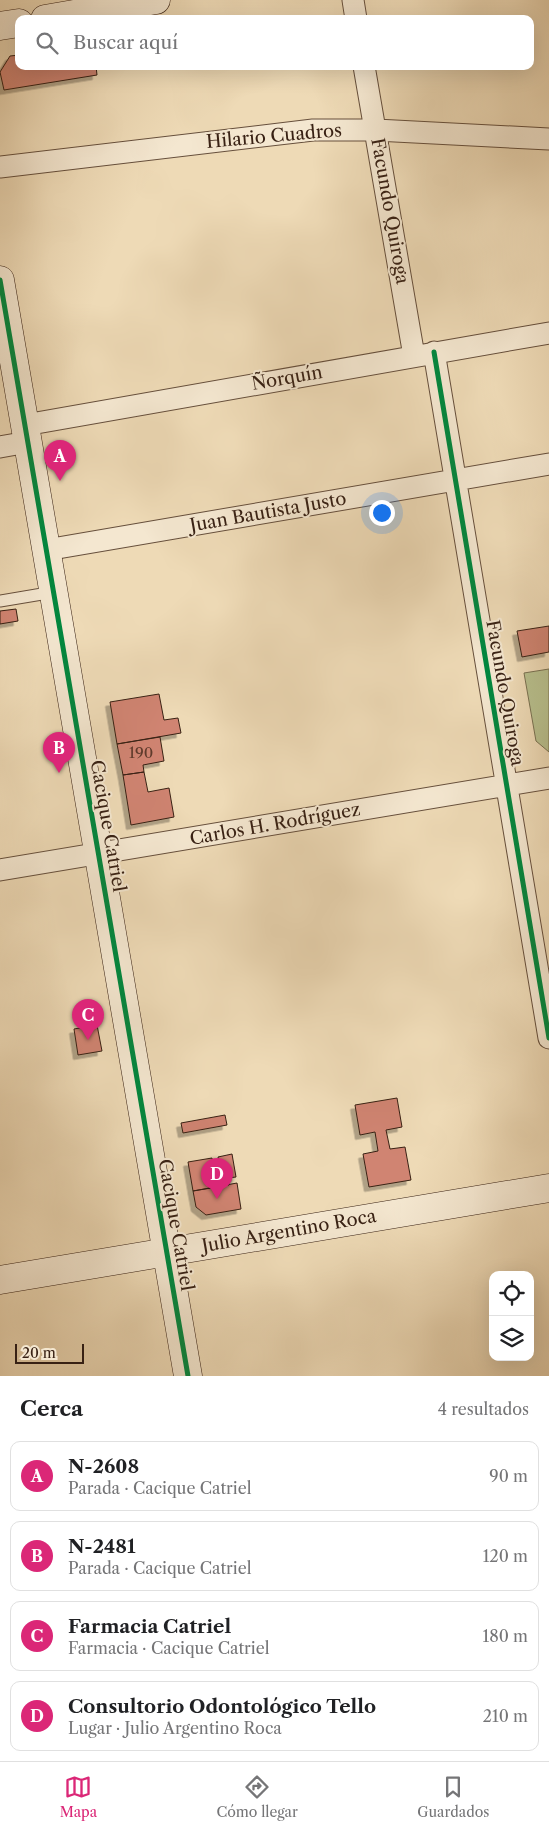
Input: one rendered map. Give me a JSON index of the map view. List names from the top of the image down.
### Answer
{
  "streets": {
    "street": [
      "Hilario Cuadros",
      "Facundo Quiroga",
      "Ñorquín",
      "Juan Bautista Justo",
      "Carlos H. Rodríguez",
      "Cacique Catriel",
      "Julio Argentino Roca"
    ]
  },
  "crossings": [
    ["Hilario Cuadros", "Facundo Quiroga"],
    ["Facundo Quiroga", "Ñorquín"],
    ["Facundo Quiroga", "Juan Bautista Justo"],
    ["Facundo Quiroga", "Carlos H. Rodríguez"],
    ["Ñorquín", "Cacique Catriel"],
    ["Juan Bautista Justo", "Cacique Catriel"],
    ["Carlos H. Rodríguez", "Cacique Catriel"],
    ["Cacique Catriel", "Julio Argentino Roca"]
  ],
  "house_numbers": ["190"],
  "scale_bar": "20 m",
  "page": {
    "search": "Buscar aquí",
    "pins": [
      "A",
      "B",
      "C",
      "D"
    ],
    "scale": "20 m",
    "heading": ["Cerca", "4 resultados"],
    "list": [
      {
        "mark": "A",
        "name": "N-2608",
        "note": "Parada · Cacique Catriel",
        "value": "90 m"
      },
      {
        "mark": "B",
        "name": "N-2481",
        "note": "Parada · Cacique Catriel",
        "value": "120 m"
      },
      {
        "mark": "C",
        "name": "Farmacia Catriel",
        "note": "Farmacia · Cacique Catriel",
        "value": "180 m"
      },
      {
        "mark": "D",
        "name": "Consultorio Odontológico Tello",
        "note": "Lugar · Julio Argentino Roca",
        "value": "210 m"
      }
    ],
    "nav": ["Mapa", "Cómo llegar", "Guardados"]
  }
}
